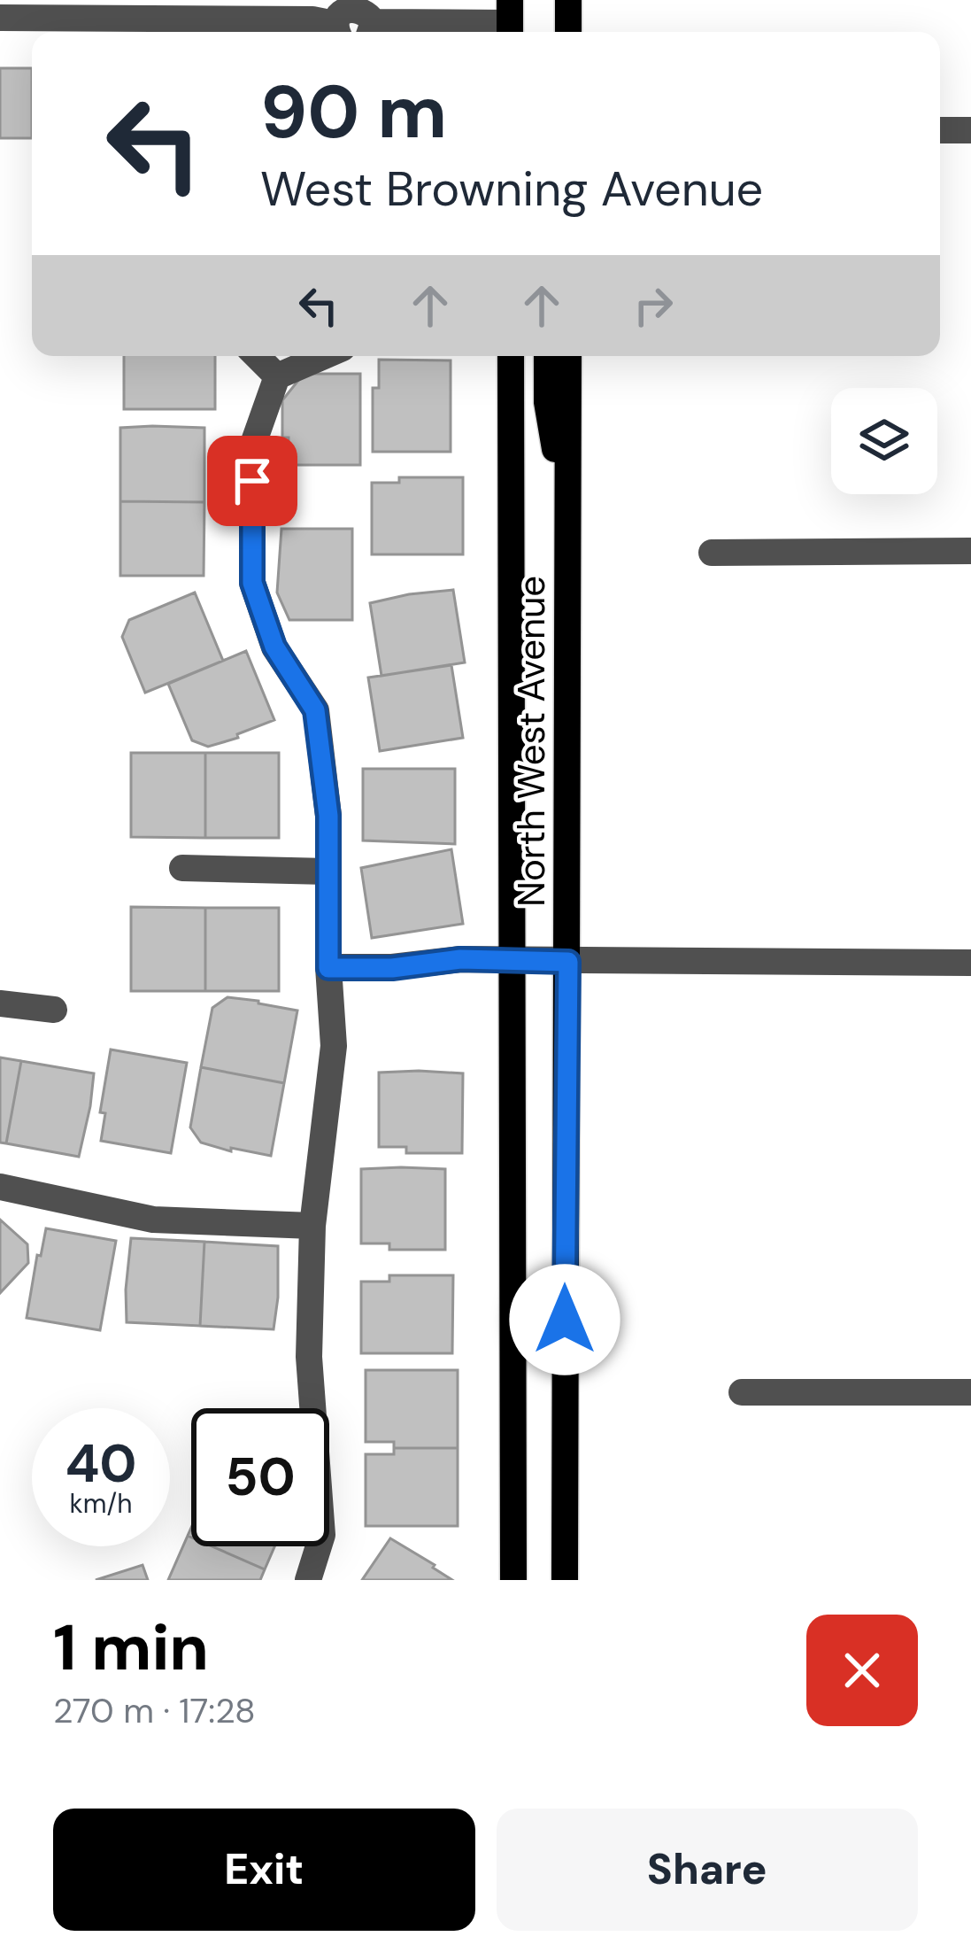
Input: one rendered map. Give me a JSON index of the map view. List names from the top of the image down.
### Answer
{
  "streets": {
    "main road": ["North West Avenue"]
  },
  "page": {
    "turn": ["90 m", "West Browning Avenue"],
    "speed": "40 km/h",
    "limit": "50",
    "heading": ["1 min", "270 m · 17:28"],
    "buttons": ["Exit", "Share"]
  }
}
